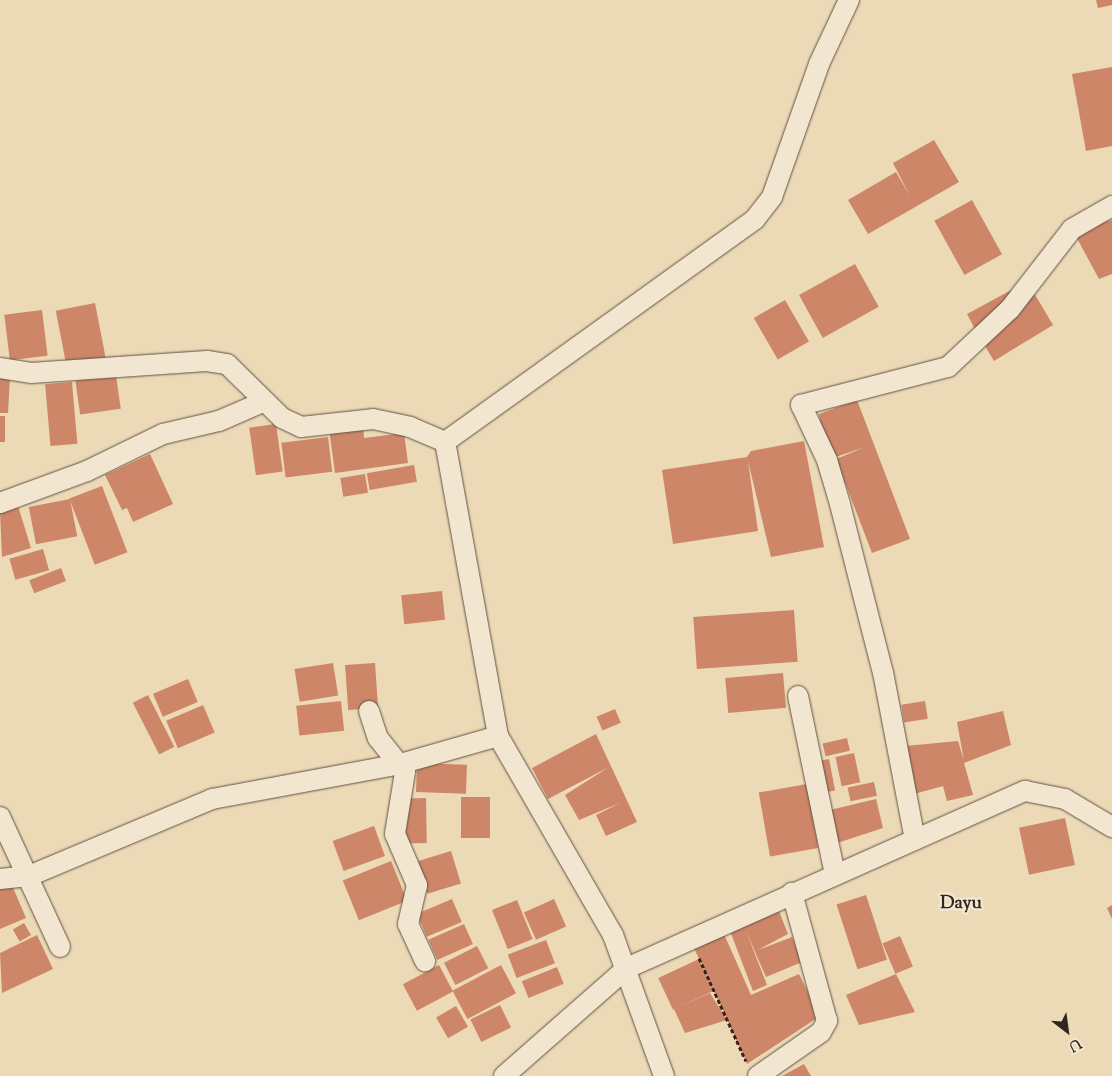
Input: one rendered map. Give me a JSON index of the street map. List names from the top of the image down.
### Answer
{
  "districts": ["Dayu"],
  "north": "bottom right"
}
